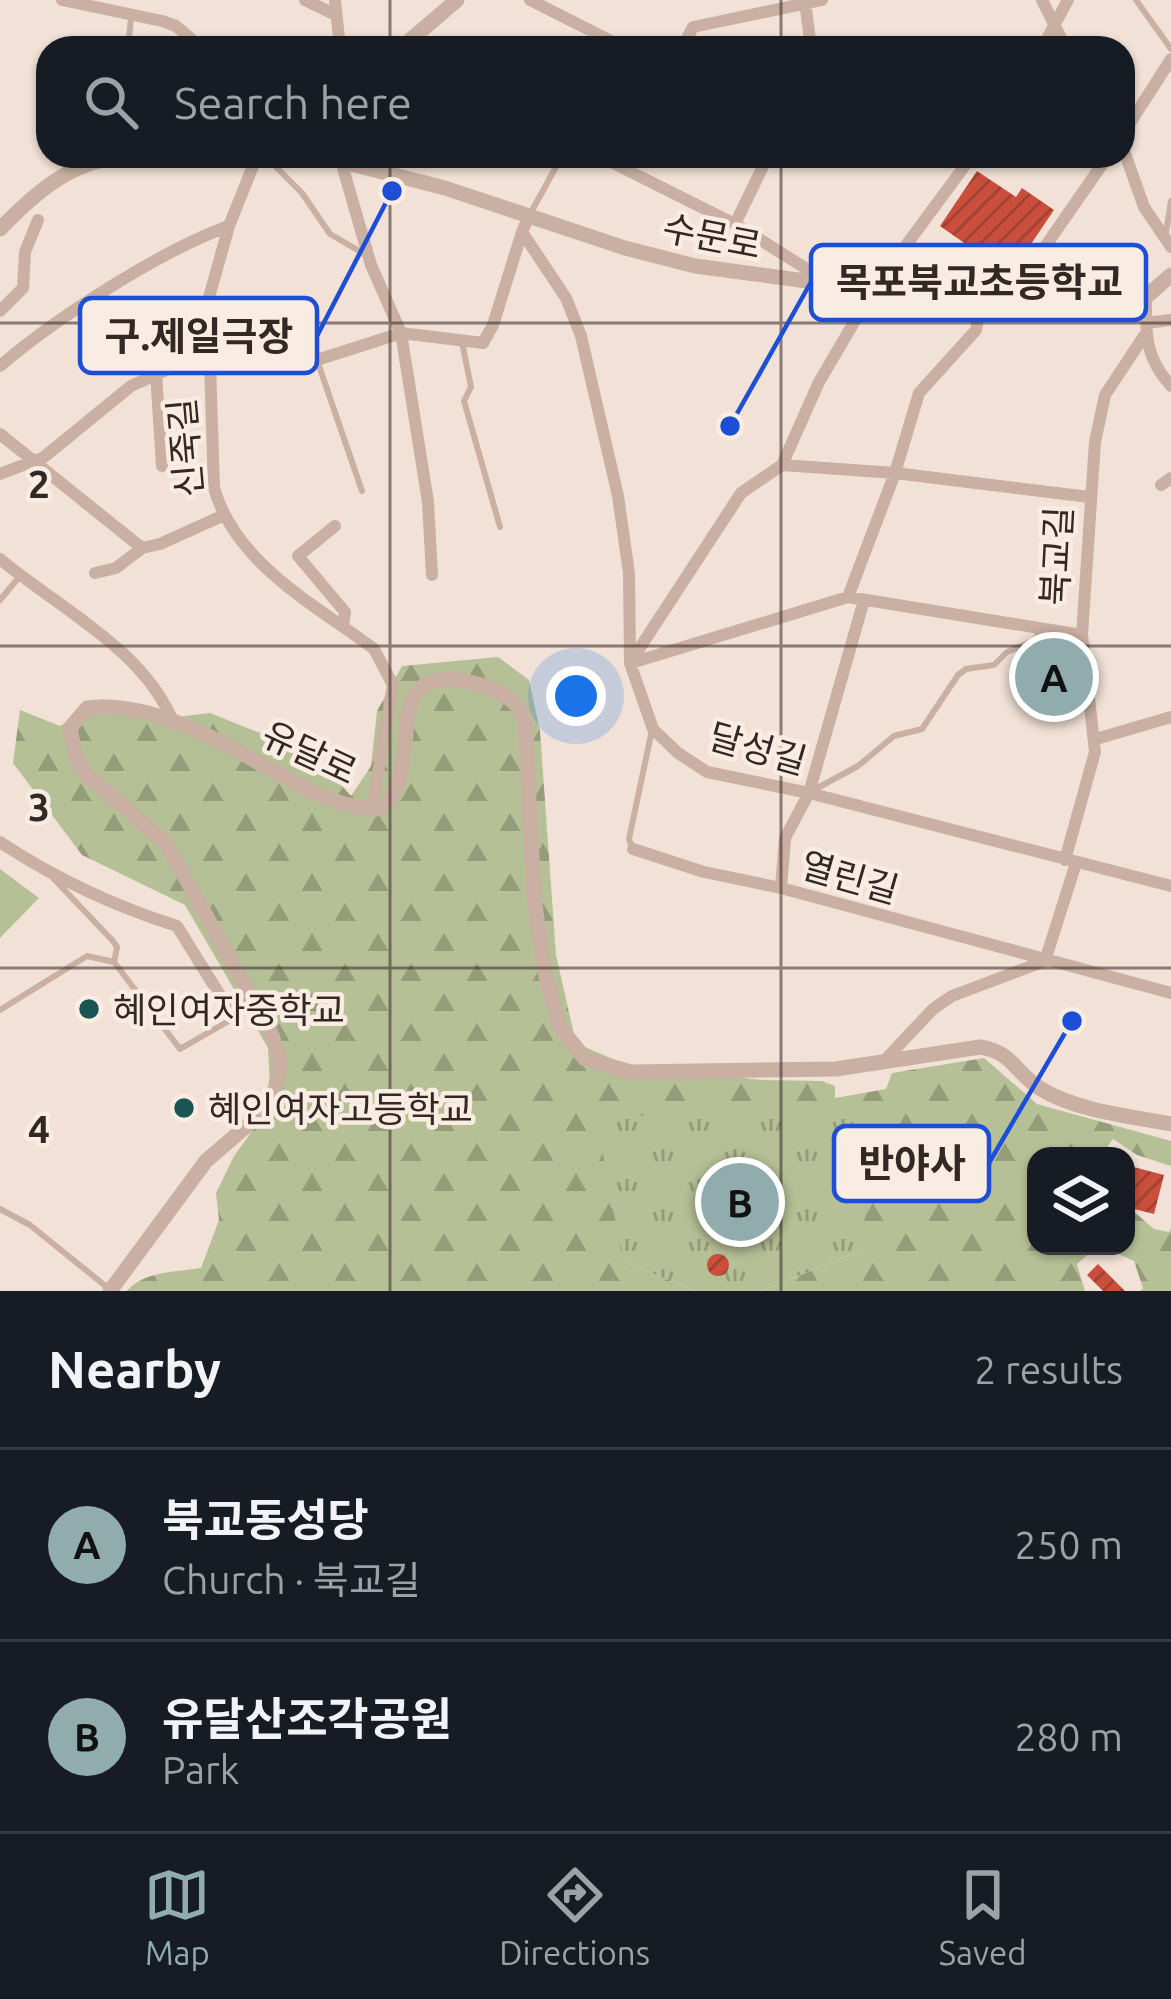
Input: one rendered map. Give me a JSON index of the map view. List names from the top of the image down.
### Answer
{
  "streets": {
    "street": [
      "수문로",
      "신죽길",
      "북교길",
      "달성길",
      "유달로",
      "열린길"
    ]
  },
  "crossings": [
    ["신죽길", "유달로"],
    ["북교길", "달성길"],
    ["북교길", "열린길"],
    ["달성길", "열린길"]
  ],
  "places": [
    "구.제일극장",
    "목포북교초등학교",
    "혜인여자중학교",
    "반야사",
    "혜인여자고등학교"
  ],
  "page": {
    "search": "Search here",
    "pins": ["A", "B"],
    "heading": ["Nearby", "2 results"],
    "list": [
      {
        "mark": "A",
        "name": "북교동성당",
        "note": "Church · 북교길",
        "value": "250 m"
      },
      {
        "mark": "B",
        "name": "유달산조각공원",
        "note": "Park",
        "value": "280 m"
      }
    ],
    "nav": ["Map", "Directions", "Saved"]
  },
  "grid": {
    "rows": ["2", "3", "4"]
  }
}
